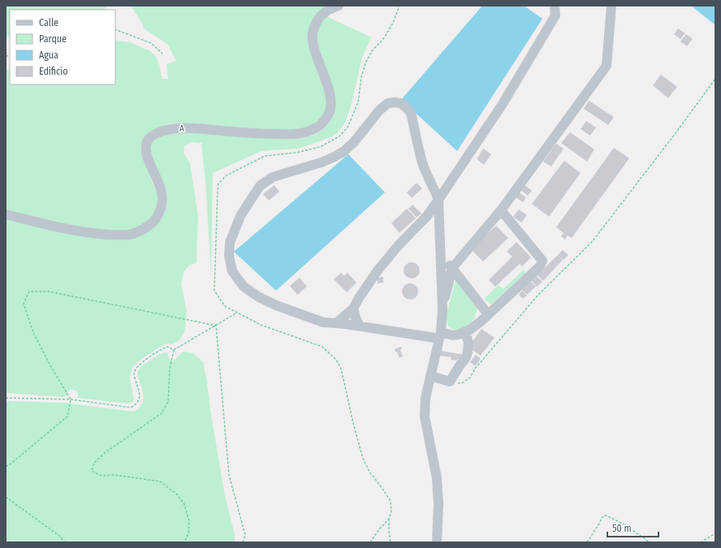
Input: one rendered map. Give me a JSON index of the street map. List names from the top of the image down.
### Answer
{
  "streets": {
    "street": ["A"]
  },
  "legend": [
    "Calle",
    "Parque",
    "Agua",
    "Edificio"
  ],
  "scale_bar": "50 m"
}
